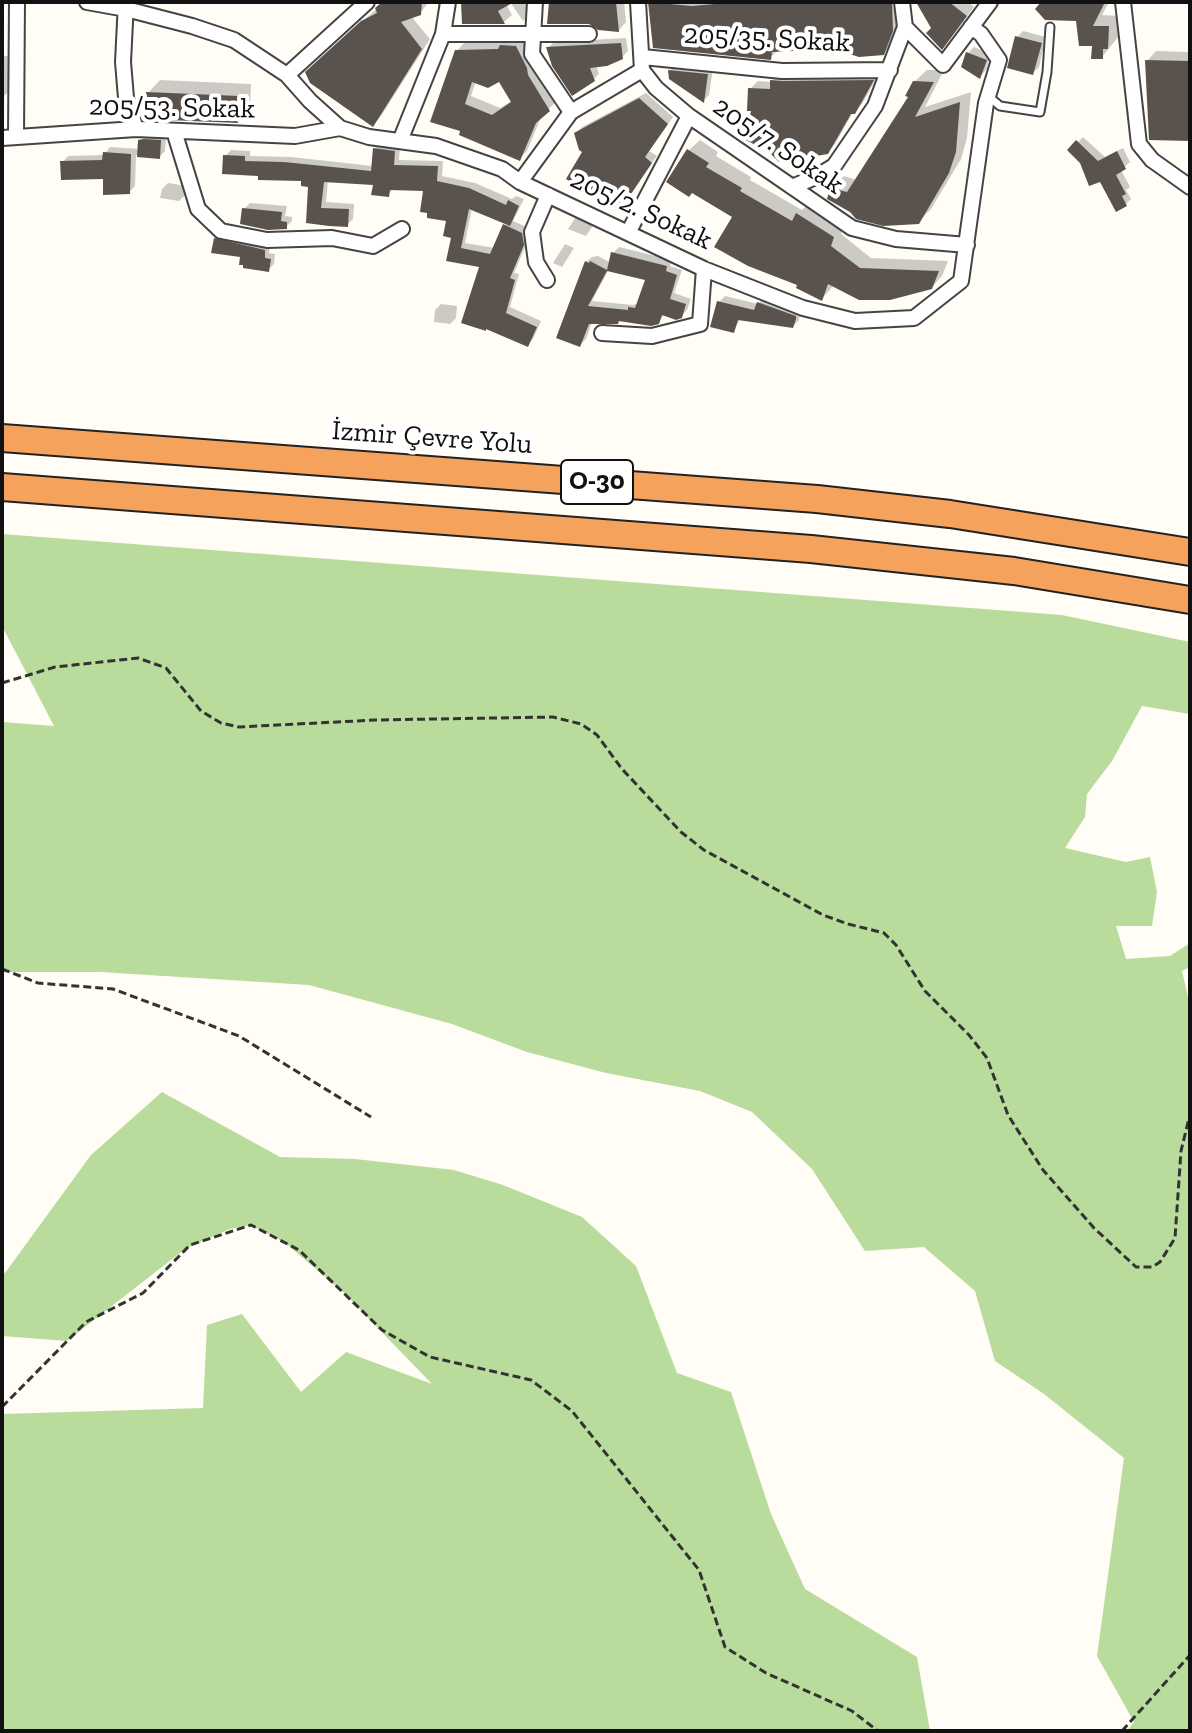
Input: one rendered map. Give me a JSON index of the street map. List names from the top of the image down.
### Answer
{
  "streets": {
    "highway": ["İzmir Çevre Yolu", "O-30"],
    "street": [
      "205/35. Sokak",
      "205/53. Sokak",
      "205/7. Sokak",
      "205/2. Sokak"
    ]
  },
  "crossings": [
    ["205/35. Sokak", "205/7. Sokak"],
    ["205/53. Sokak", "205/2. Sokak"],
    ["205/7. Sokak", "205/2. Sokak"]
  ]
}
